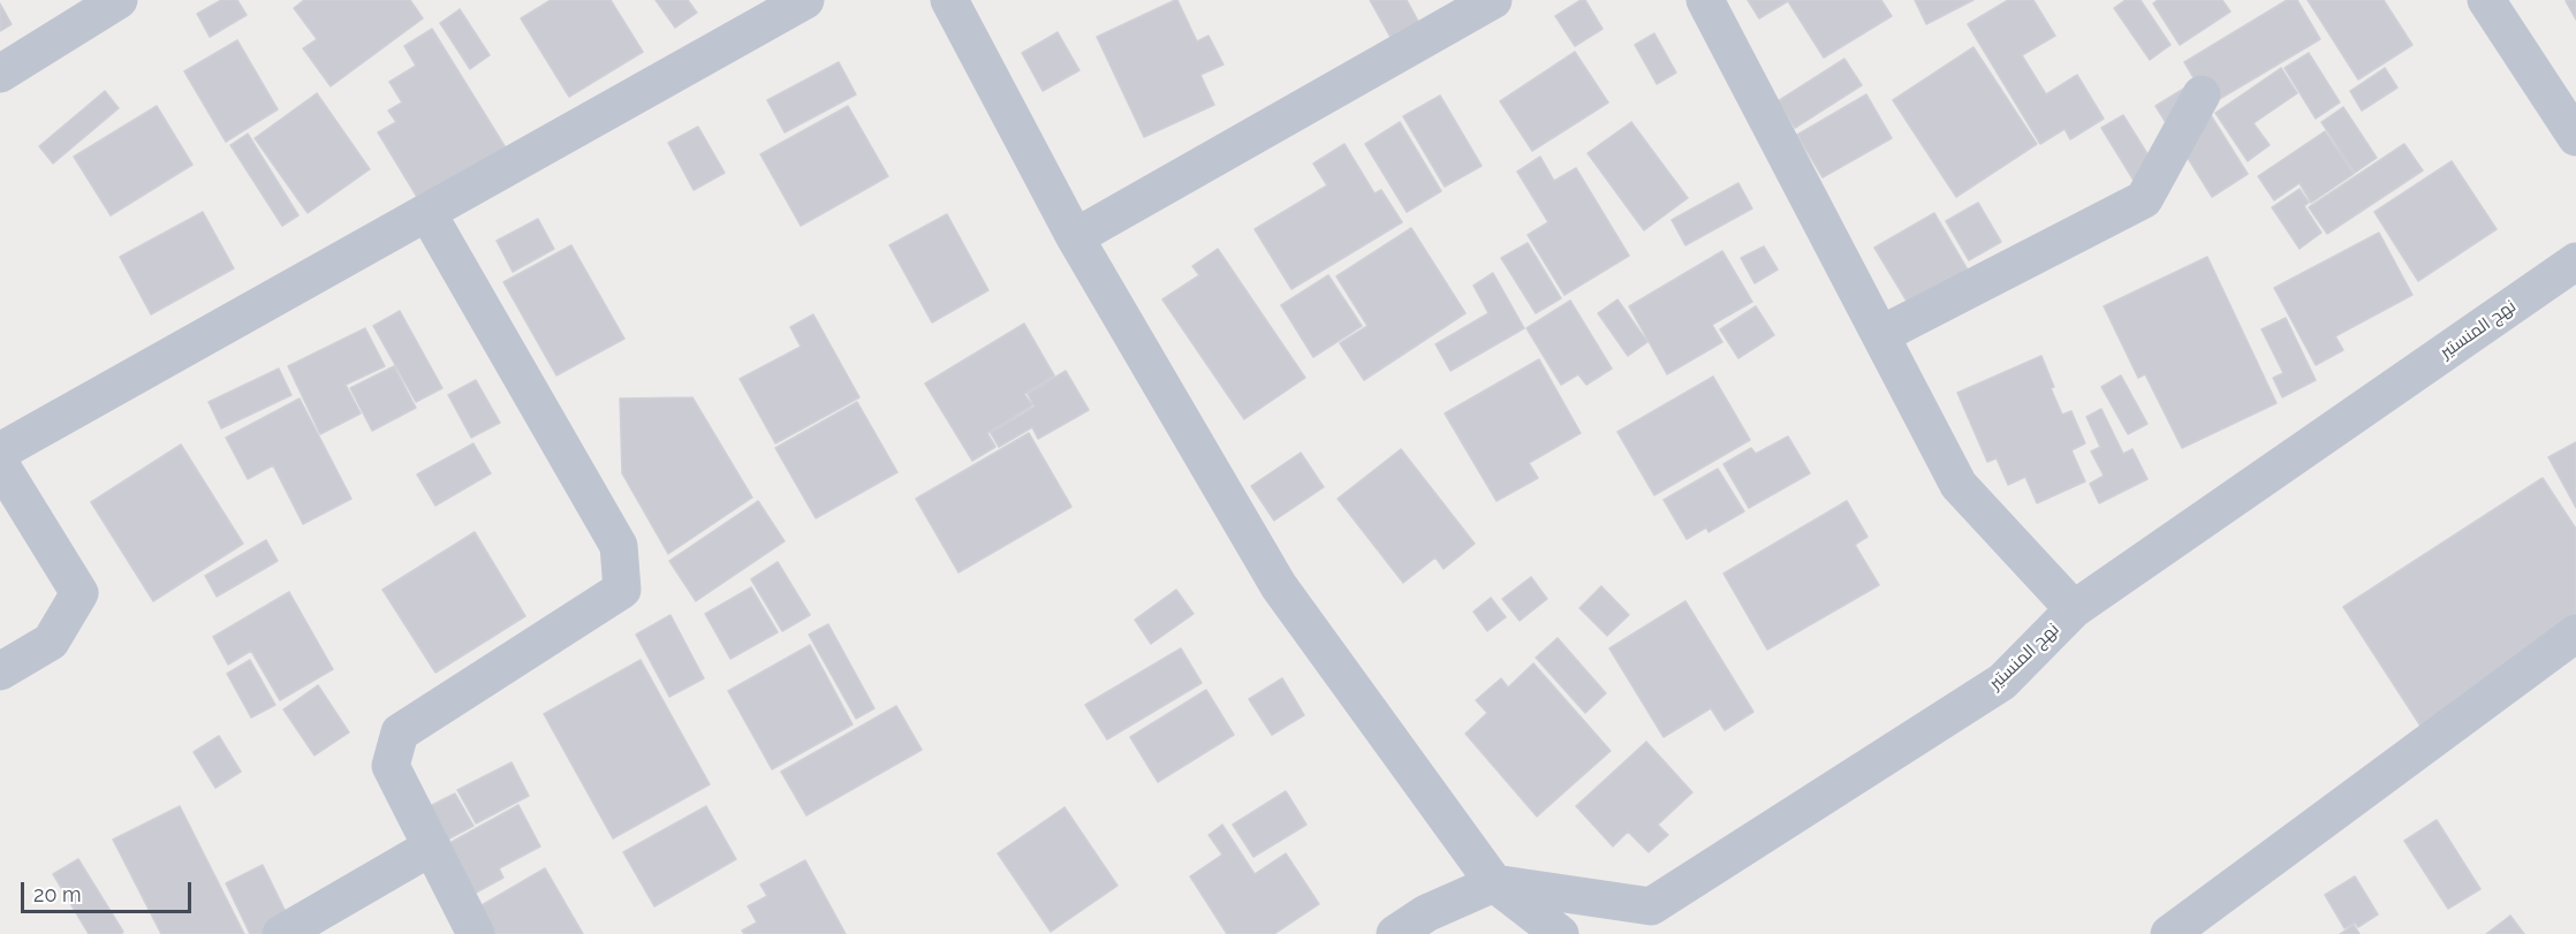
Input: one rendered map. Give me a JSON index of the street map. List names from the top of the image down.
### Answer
{
  "streets": {
    "street": ["نهج المنستير"]
  },
  "scale_bar": "20 m"
}
